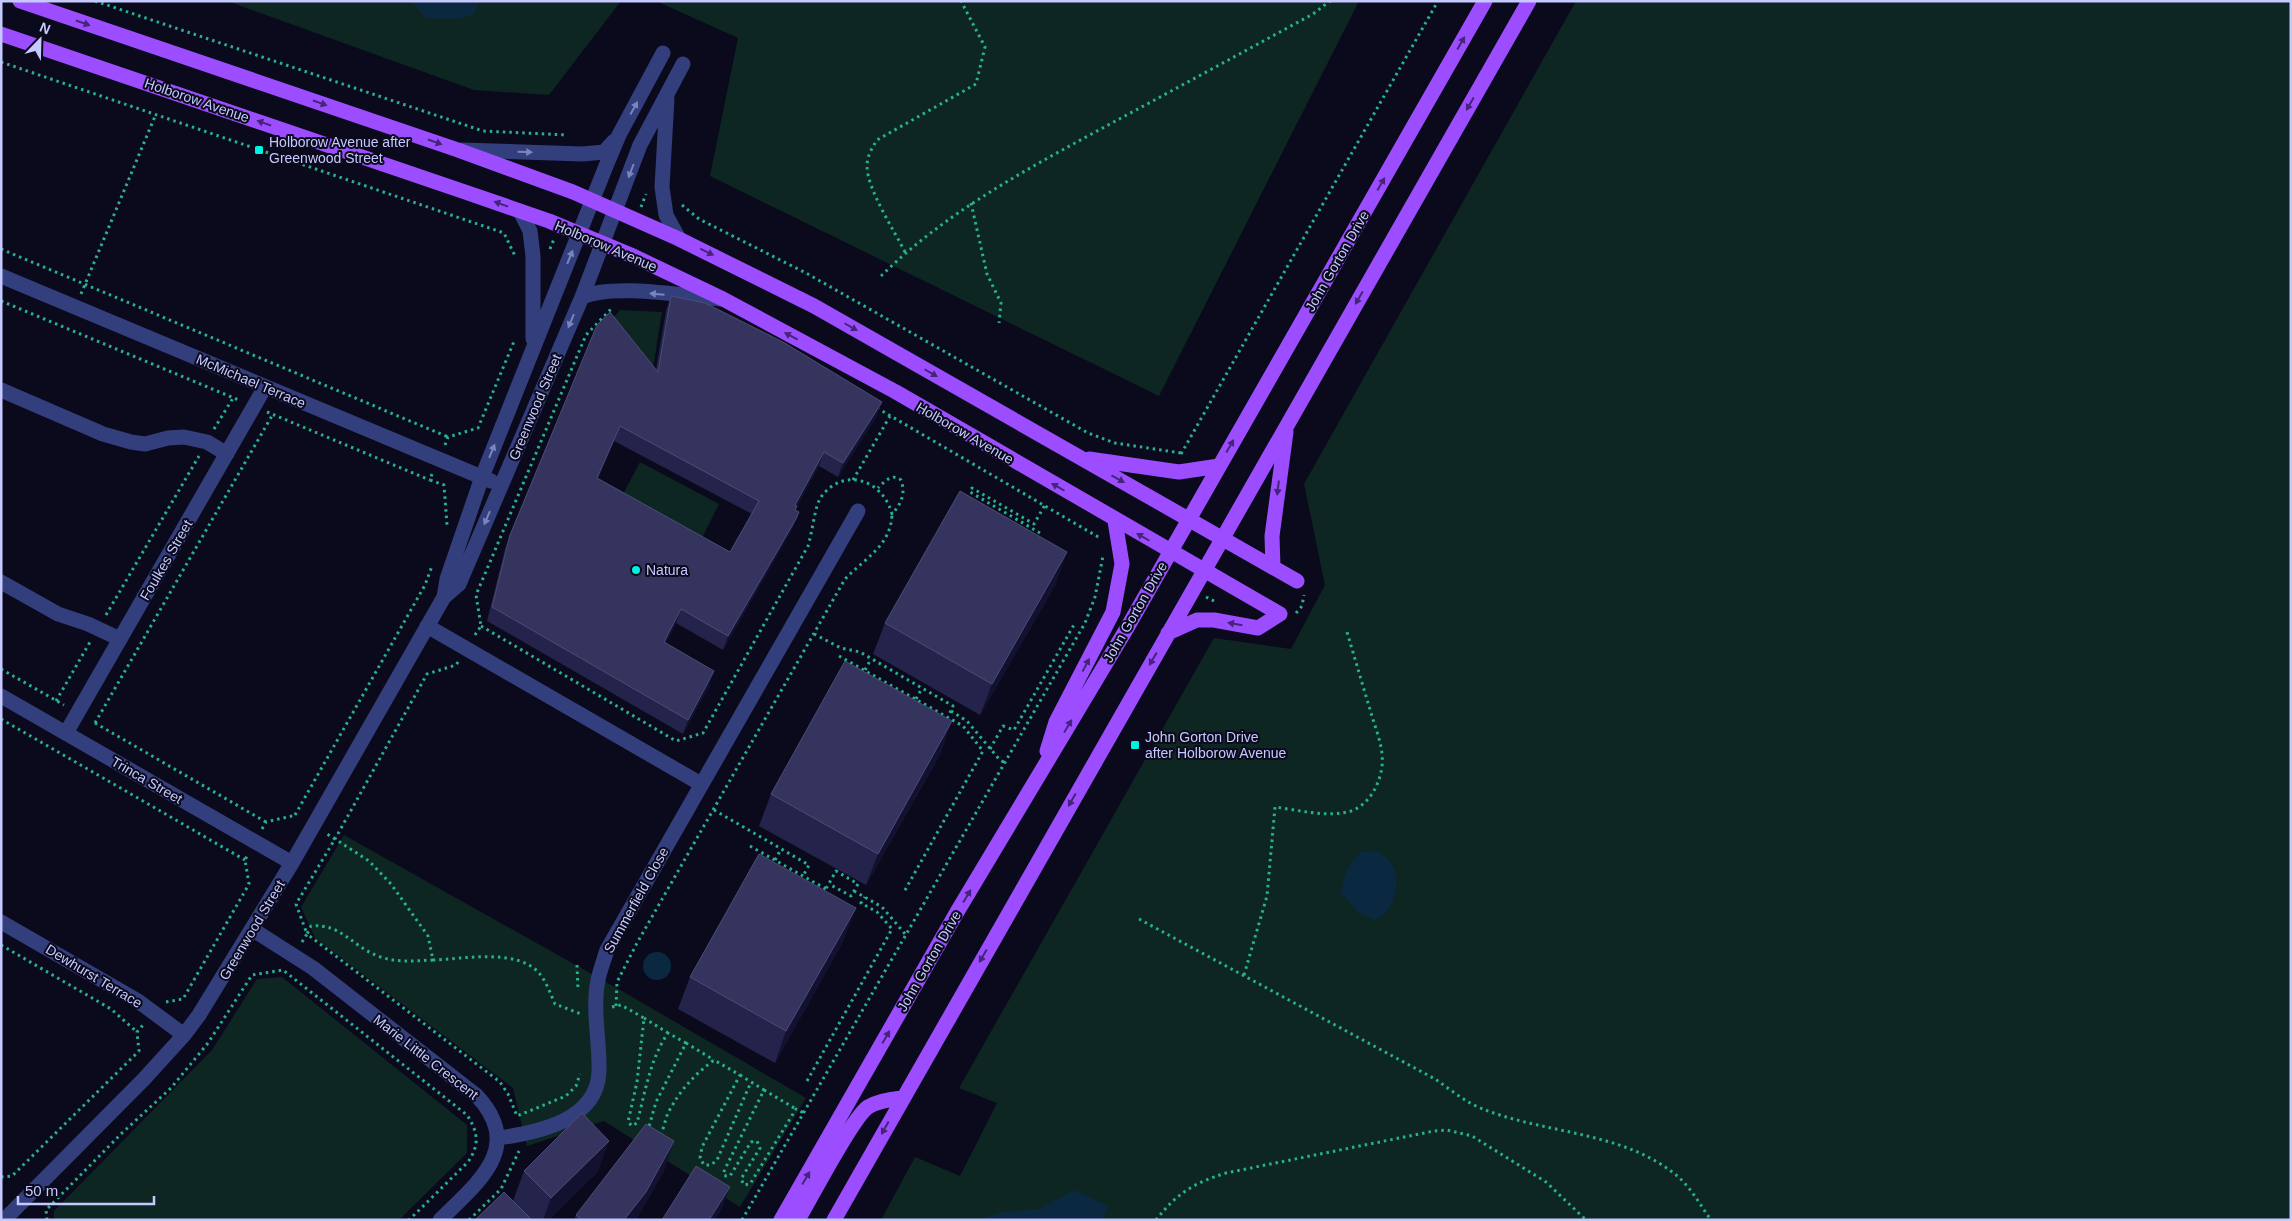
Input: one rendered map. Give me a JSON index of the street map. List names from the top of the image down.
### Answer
{
  "streets": {
    "main road": ["Holborow Avenue", "John Gorton Drive"],
    "street": [
      "McMichael Terrace",
      "Greenwood Street",
      "Foulkes Street",
      "Trinca Street",
      "Summerfield Close",
      "Dewhurst Terrace",
      "Marie Little Crescent"
    ]
  },
  "crossings": [
    ["Holborow Avenue", "John Gorton Drive"],
    ["Holborow Avenue", "Greenwood Street"],
    ["McMichael Terrace", "Greenwood Street"],
    ["McMichael Terrace", "Foulkes Street"],
    ["Greenwood Street", "Trinca Street"],
    ["Greenwood Street", "Dewhurst Terrace"],
    ["Greenwood Street", "Marie Little Crescent"],
    ["Foulkes Street", "Trinca Street"],
    ["Summerfield Close", "Marie Little Crescent"]
  ],
  "places": {
    "transit": ["Holborow Avenue after Greenwood Street", "John Gorton Drive after Holborow Avenue"],
    "other": ["Natura"]
  },
  "scale_bar": "50 m",
  "north": "top right"
}
